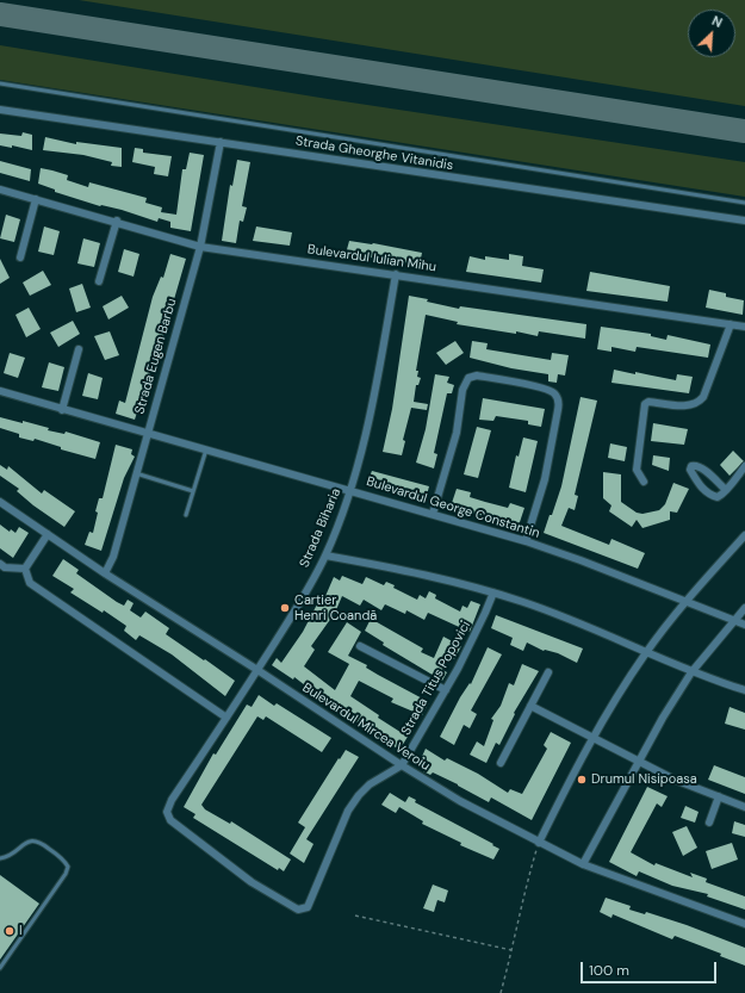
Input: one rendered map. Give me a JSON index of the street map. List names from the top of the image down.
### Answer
{
  "streets": {
    "street": [
      "Strada Gheorghe Vitanidis",
      "Bulevardul Iulian Mihu",
      "Strada Eugen Barbu",
      "Bulevardul George Constantin",
      "Strada Biharia",
      "Strada Titus Popovici",
      "Bulevardul Mircea Veroiu"
    ]
  },
  "crossings": [
    ["Strada Gheorghe Vitanidis", "Strada Eugen Barbu"],
    ["Bulevardul Iulian Mihu", "Strada Eugen Barbu"],
    ["Bulevardul Iulian Mihu", "Strada Biharia"],
    ["Strada Eugen Barbu", "Bulevardul George Constantin"],
    ["Strada Eugen Barbu", "Bulevardul Mircea Veroiu"],
    ["Bulevardul George Constantin", "Strada Biharia"],
    ["Strada Biharia", "Strada Titus Popovici"],
    ["Strada Biharia", "Bulevardul Mircea Veroiu"],
    ["Strada Titus Popovici", "Bulevardul Mircea Veroiu"]
  ],
  "places": ["Cartier Henri Coandă", "Drumul Nisipoasa", "I"],
  "scale_bar": "100 m",
  "north": "top right"
}
